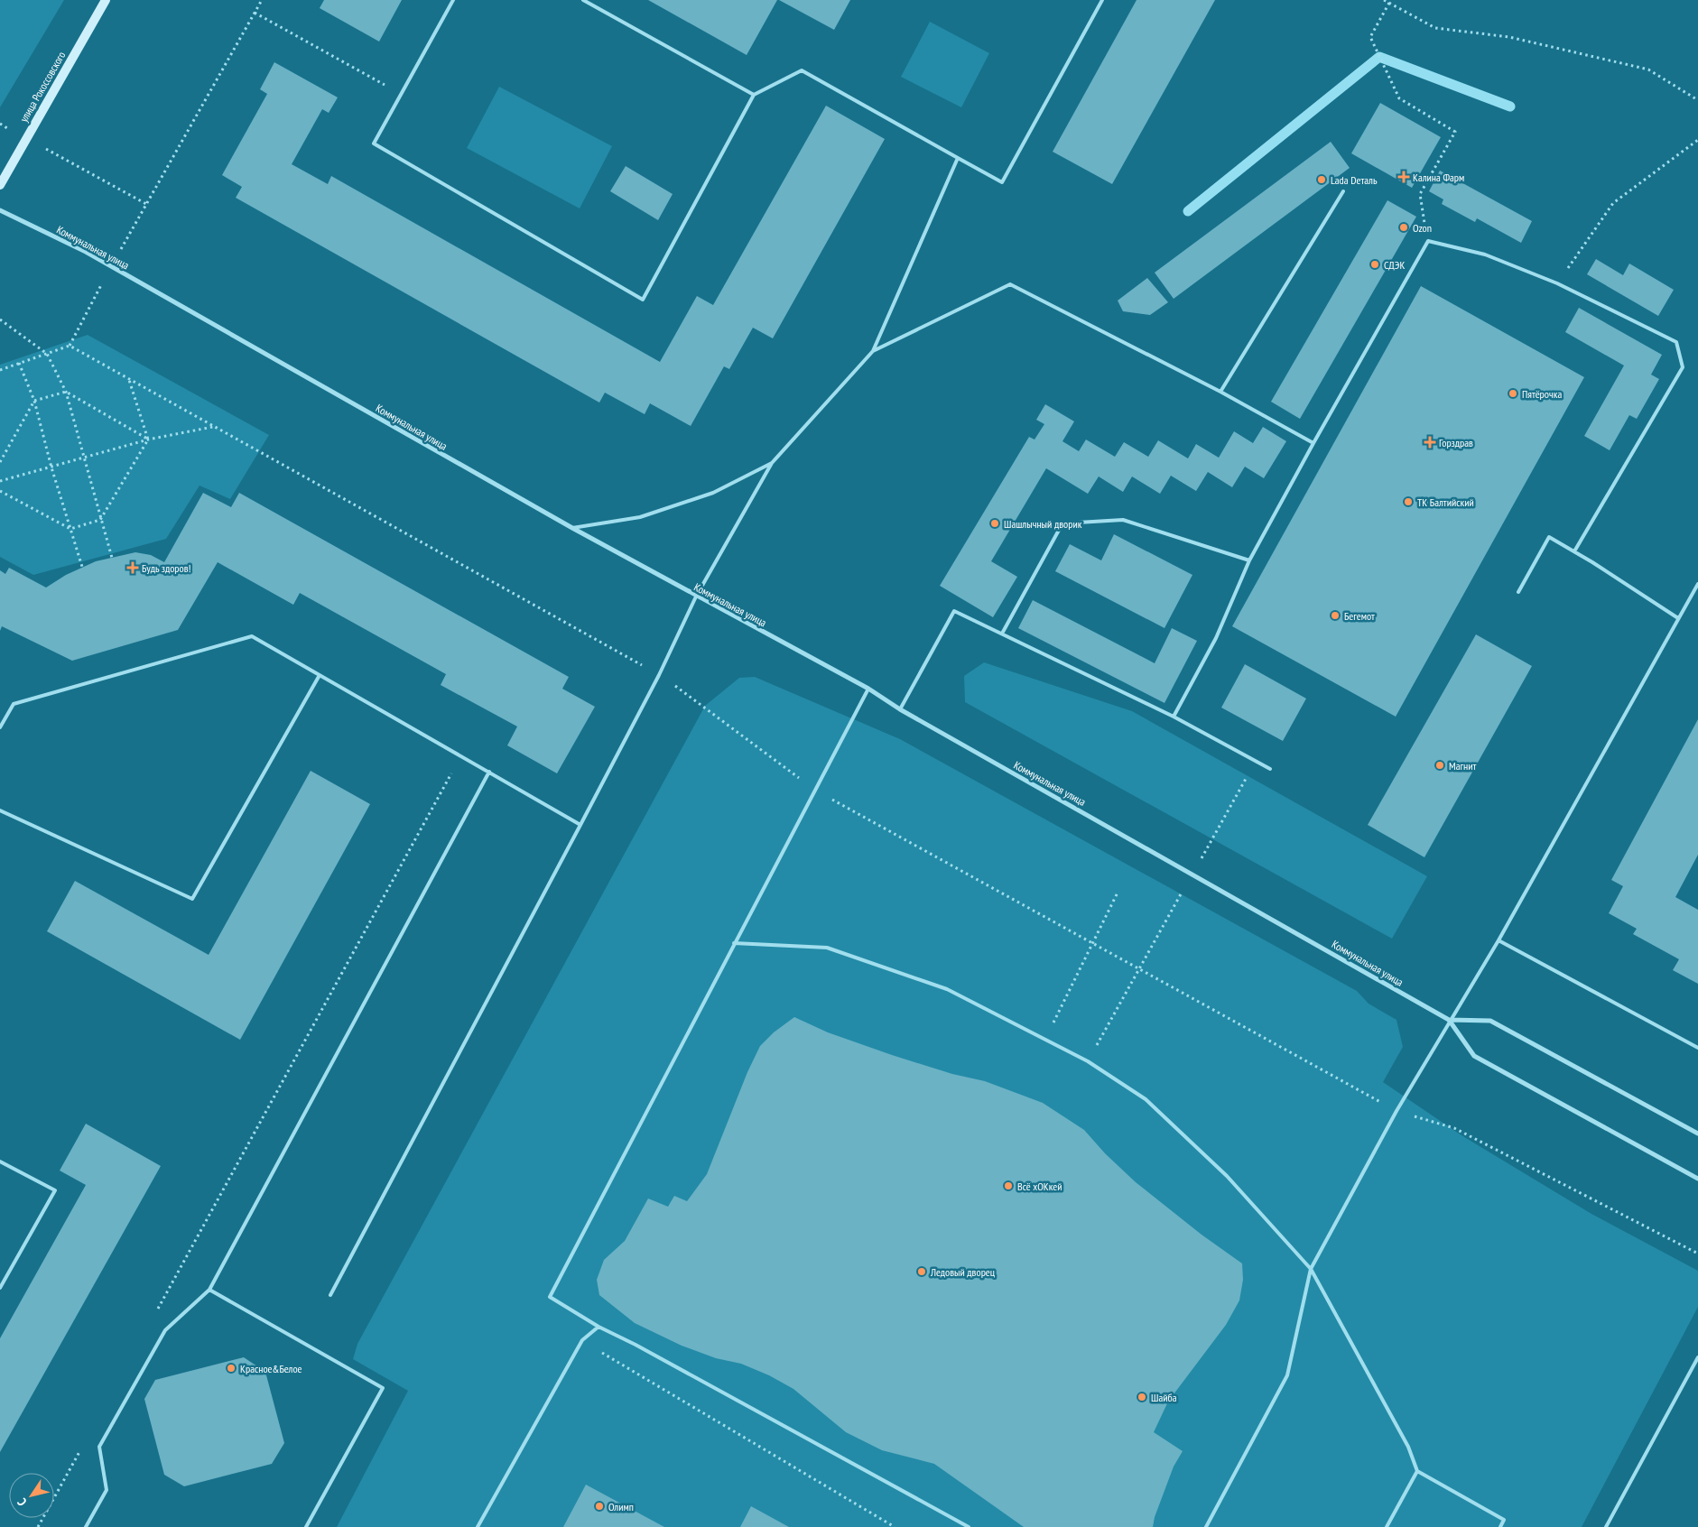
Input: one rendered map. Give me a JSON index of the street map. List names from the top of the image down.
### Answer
{
  "streets": {
    "main road": ["улица Рокоссовского"],
    "street": ["Коммунальная улица"]
  },
  "places": {
    "health": ["Калина Фарм", "Горздрав", "Будь здоров!"],
    "other": [
      "Lada Dеталь",
      "Ozon",
      "СДЭК",
      "Пятёрочка",
      "ТК Балтийский",
      "Шашлычный дворик",
      "Бегемот",
      "Магнит",
      "Всё хОКкей",
      "Ледовый дворец",
      "Красное&Белое",
      "Шайба",
      "Олимп"
    ]
  },
  "north": "bottom left"
}
